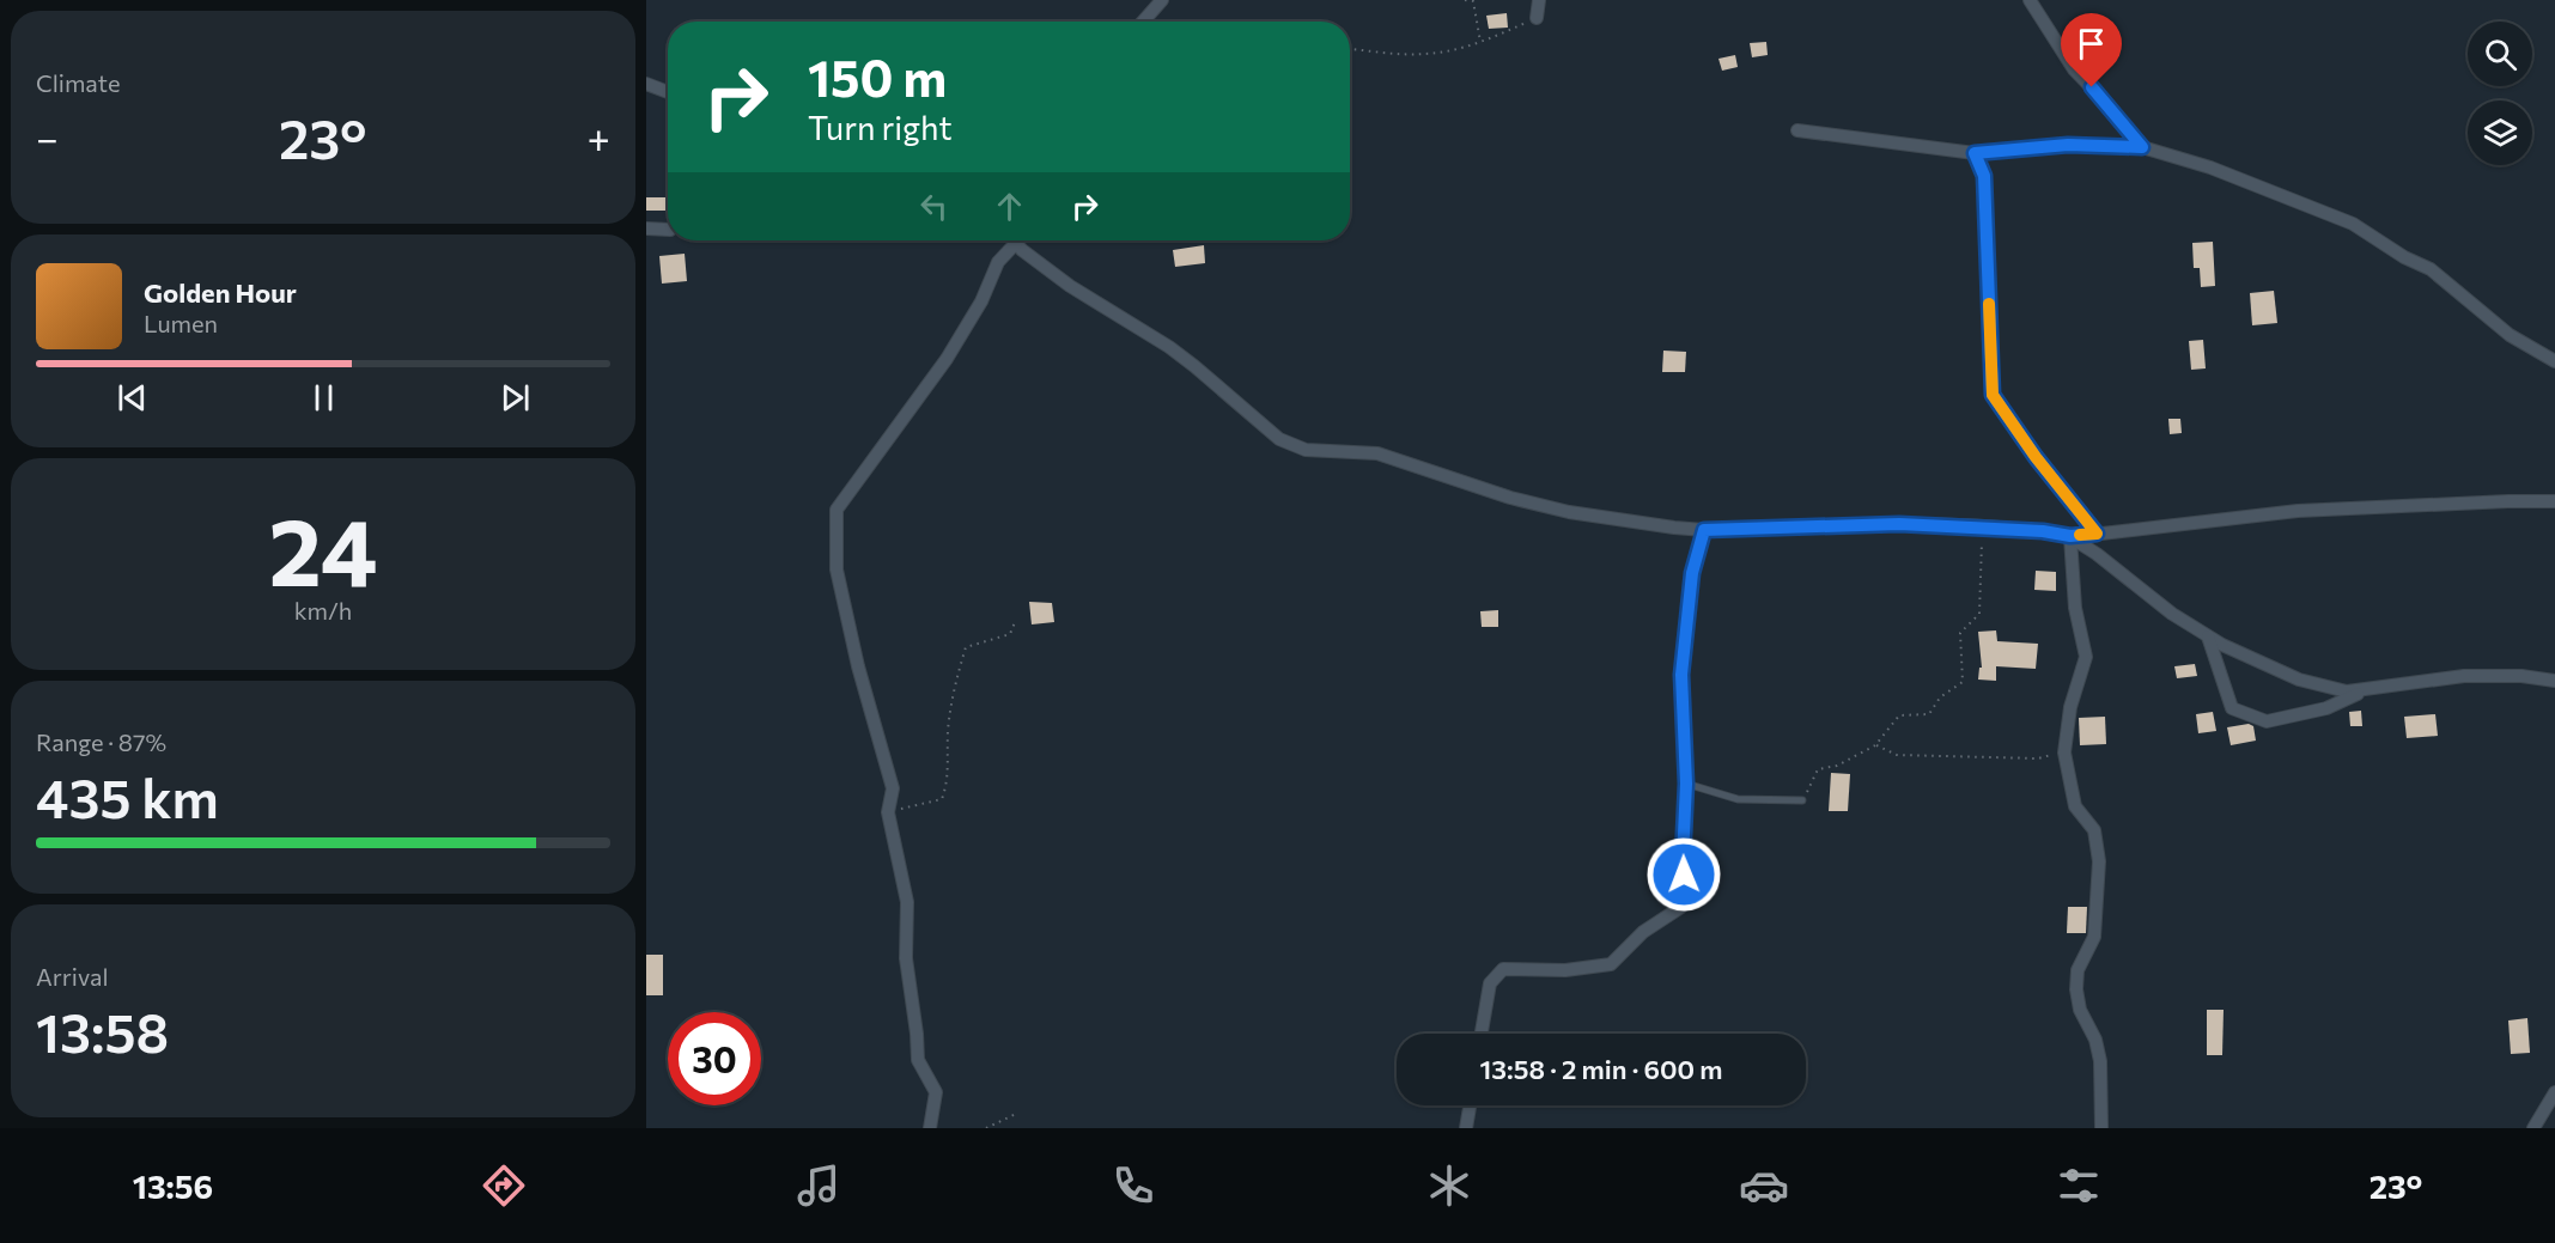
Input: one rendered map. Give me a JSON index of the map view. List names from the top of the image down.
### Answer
{
  "page": {
    "tile": [
      "Climate",
      ["24", "km/h"],
      ["Range · 87%", "435 km"],
      ["Arrival", "13:58"]
    ],
    "turn": ["150 m", "Turn right"],
    "heat": ["−", "23°", "+"],
    "song": ["Golden Hour", "Lumen"],
    "limit": "30",
    "trip": "13:58 · 2 min · 600 m",
    "tabs": ["13:56", "23°"]
  }
}
